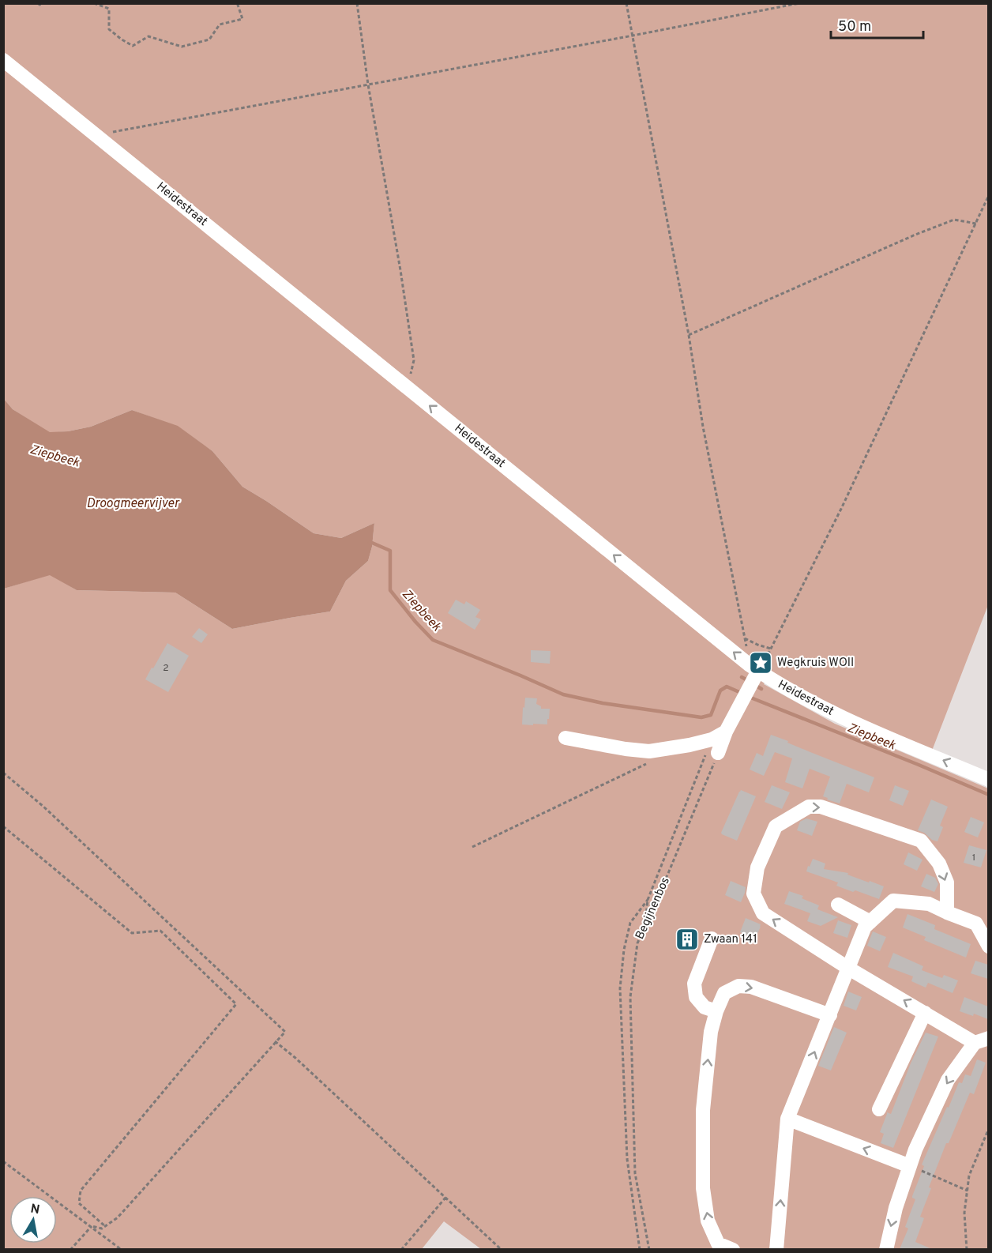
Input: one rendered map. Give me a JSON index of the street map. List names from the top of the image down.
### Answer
{
  "streets": {
    "street": ["Heidestraat"],
    "path": ["Begijnenbos"]
  },
  "one_way": ["Heidestraat"],
  "water": ["Ziepbeek", "Droogmeervijver"],
  "places": {
    "place": ["Wegkruis WOII"],
    "building": ["Zwaan 141"]
  },
  "house_numbers": ["2", "1"],
  "scale_bar": "50 m",
  "north": "top"
}
